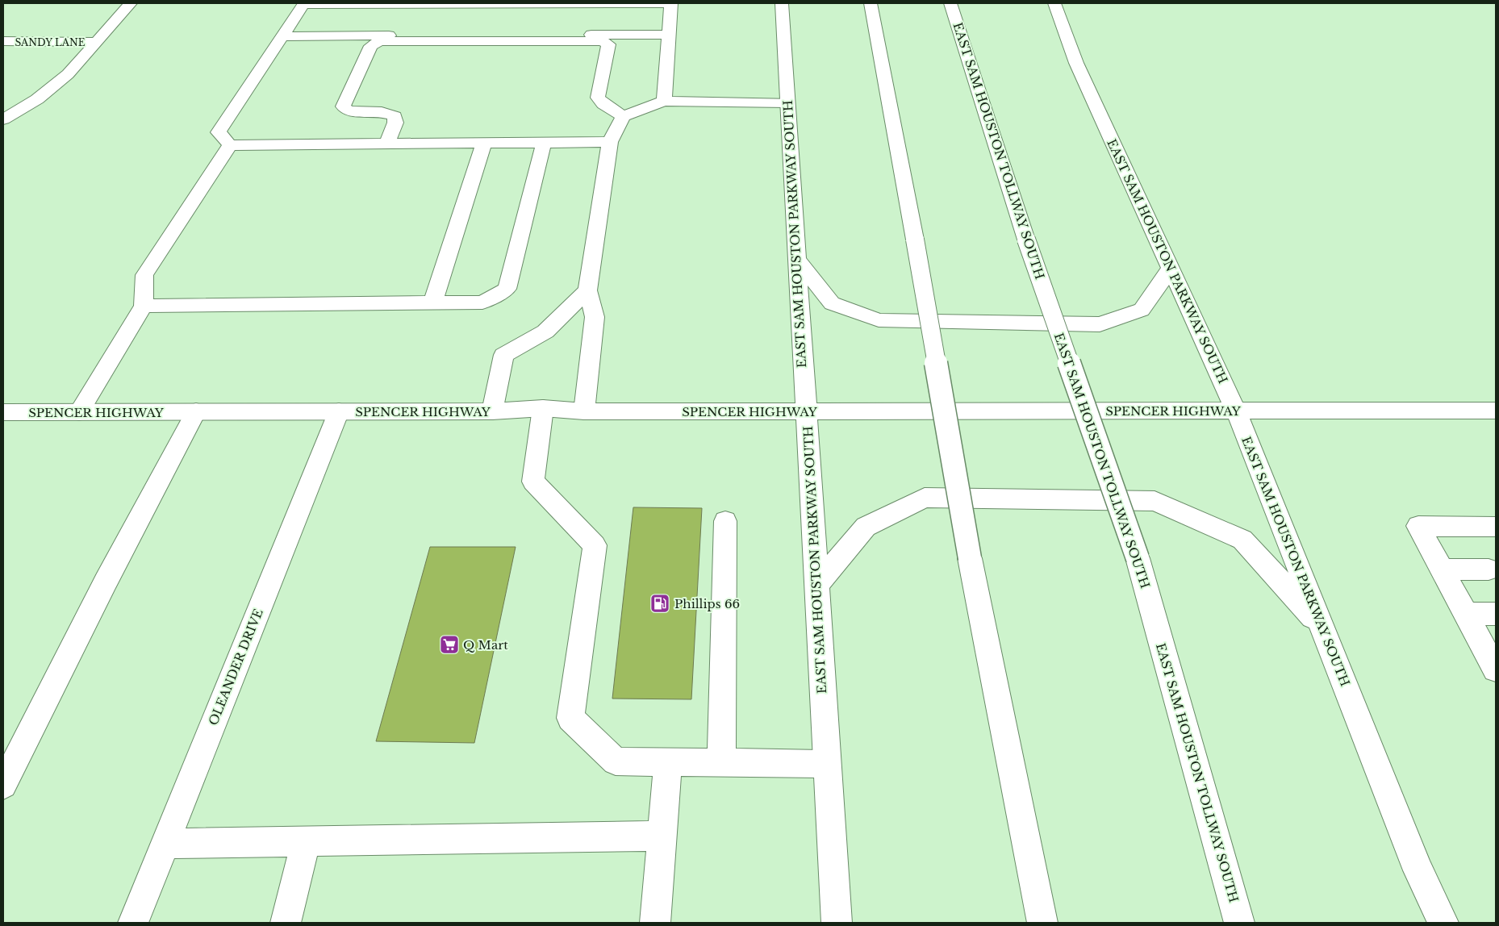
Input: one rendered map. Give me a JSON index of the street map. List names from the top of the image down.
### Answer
{
  "streets": {
    "main road": [
      "SANDY LANE",
      "EAST SAM HOUSTON TOLLWAY SOUTH",
      "EAST SAM HOUSTON PARKWAY SOUTH",
      "SPENCER HIGHWAY",
      "OLEANDER DRIVE"
    ]
  },
  "crossings": [
    ["EAST SAM HOUSTON PARKWAY SOUTH", "SPENCER HIGHWAY"],
    ["SPENCER HIGHWAY", "OLEANDER DRIVE"]
  ],
  "places": {
    "fuel station": ["Phillips 66"],
    "supermarket": ["Q Mart"]
  }
}
